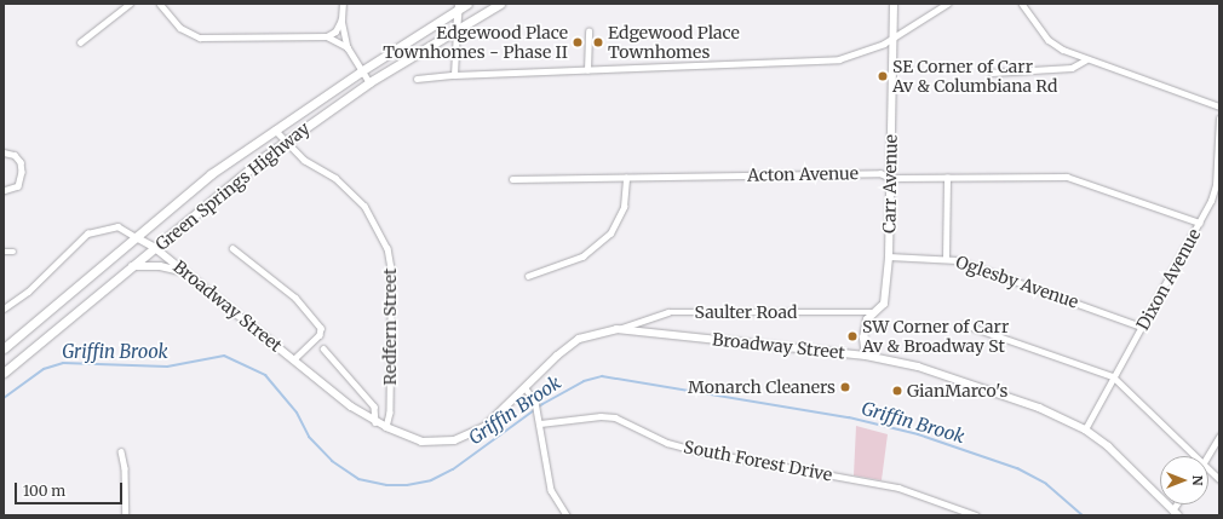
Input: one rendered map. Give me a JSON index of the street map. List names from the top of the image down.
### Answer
{
  "streets": {
    "main road": ["Green Springs Highway"],
    "street": [
      "Acton Avenue",
      "Carr Avenue",
      "Dixon Avenue",
      "Oglesby Avenue",
      "Broadway Street",
      "Saulter Road",
      "Redfern Street",
      "South Forest Drive"
    ]
  },
  "crossings": [
    ["Acton Avenue", "Carr Avenue"],
    ["Acton Avenue", "Dixon Avenue"],
    ["Carr Avenue", "Oglesby Avenue"],
    ["Carr Avenue", "Broadway Street"],
    ["Carr Avenue", "Saulter Road"],
    ["Green Springs Highway", "Broadway Street"],
    ["Green Springs Highway", "Redfern Street"],
    ["Dixon Avenue", "Oglesby Avenue"],
    ["Dixon Avenue", "Broadway Street"],
    ["Broadway Street", "Saulter Road"],
    ["Broadway Street", "Redfern Street"]
  ],
  "water": ["Griffin Brook"],
  "places": [
    "Edgewood Place Townhomes - Phase II",
    "Edgewood Place Townhomes",
    "SE Corner of Carr Av & Columbiana Rd",
    "SW Corner of Carr Av & Broadway St",
    "Monarch Cleaners",
    "GianMarco's"
  ],
  "scale_bar": "100 m",
  "north": "right"
}
